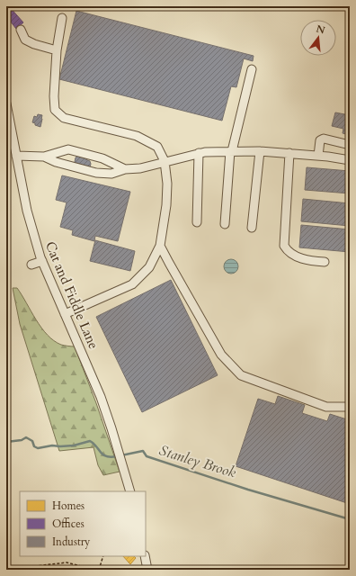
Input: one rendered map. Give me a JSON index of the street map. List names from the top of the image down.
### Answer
{
  "streets": {
    "street": ["Cat and Fiddle Lane"]
  },
  "water": ["Stanley Brook"],
  "legend": ["Homes", "Offices", "Industry"],
  "north": "top"
}
